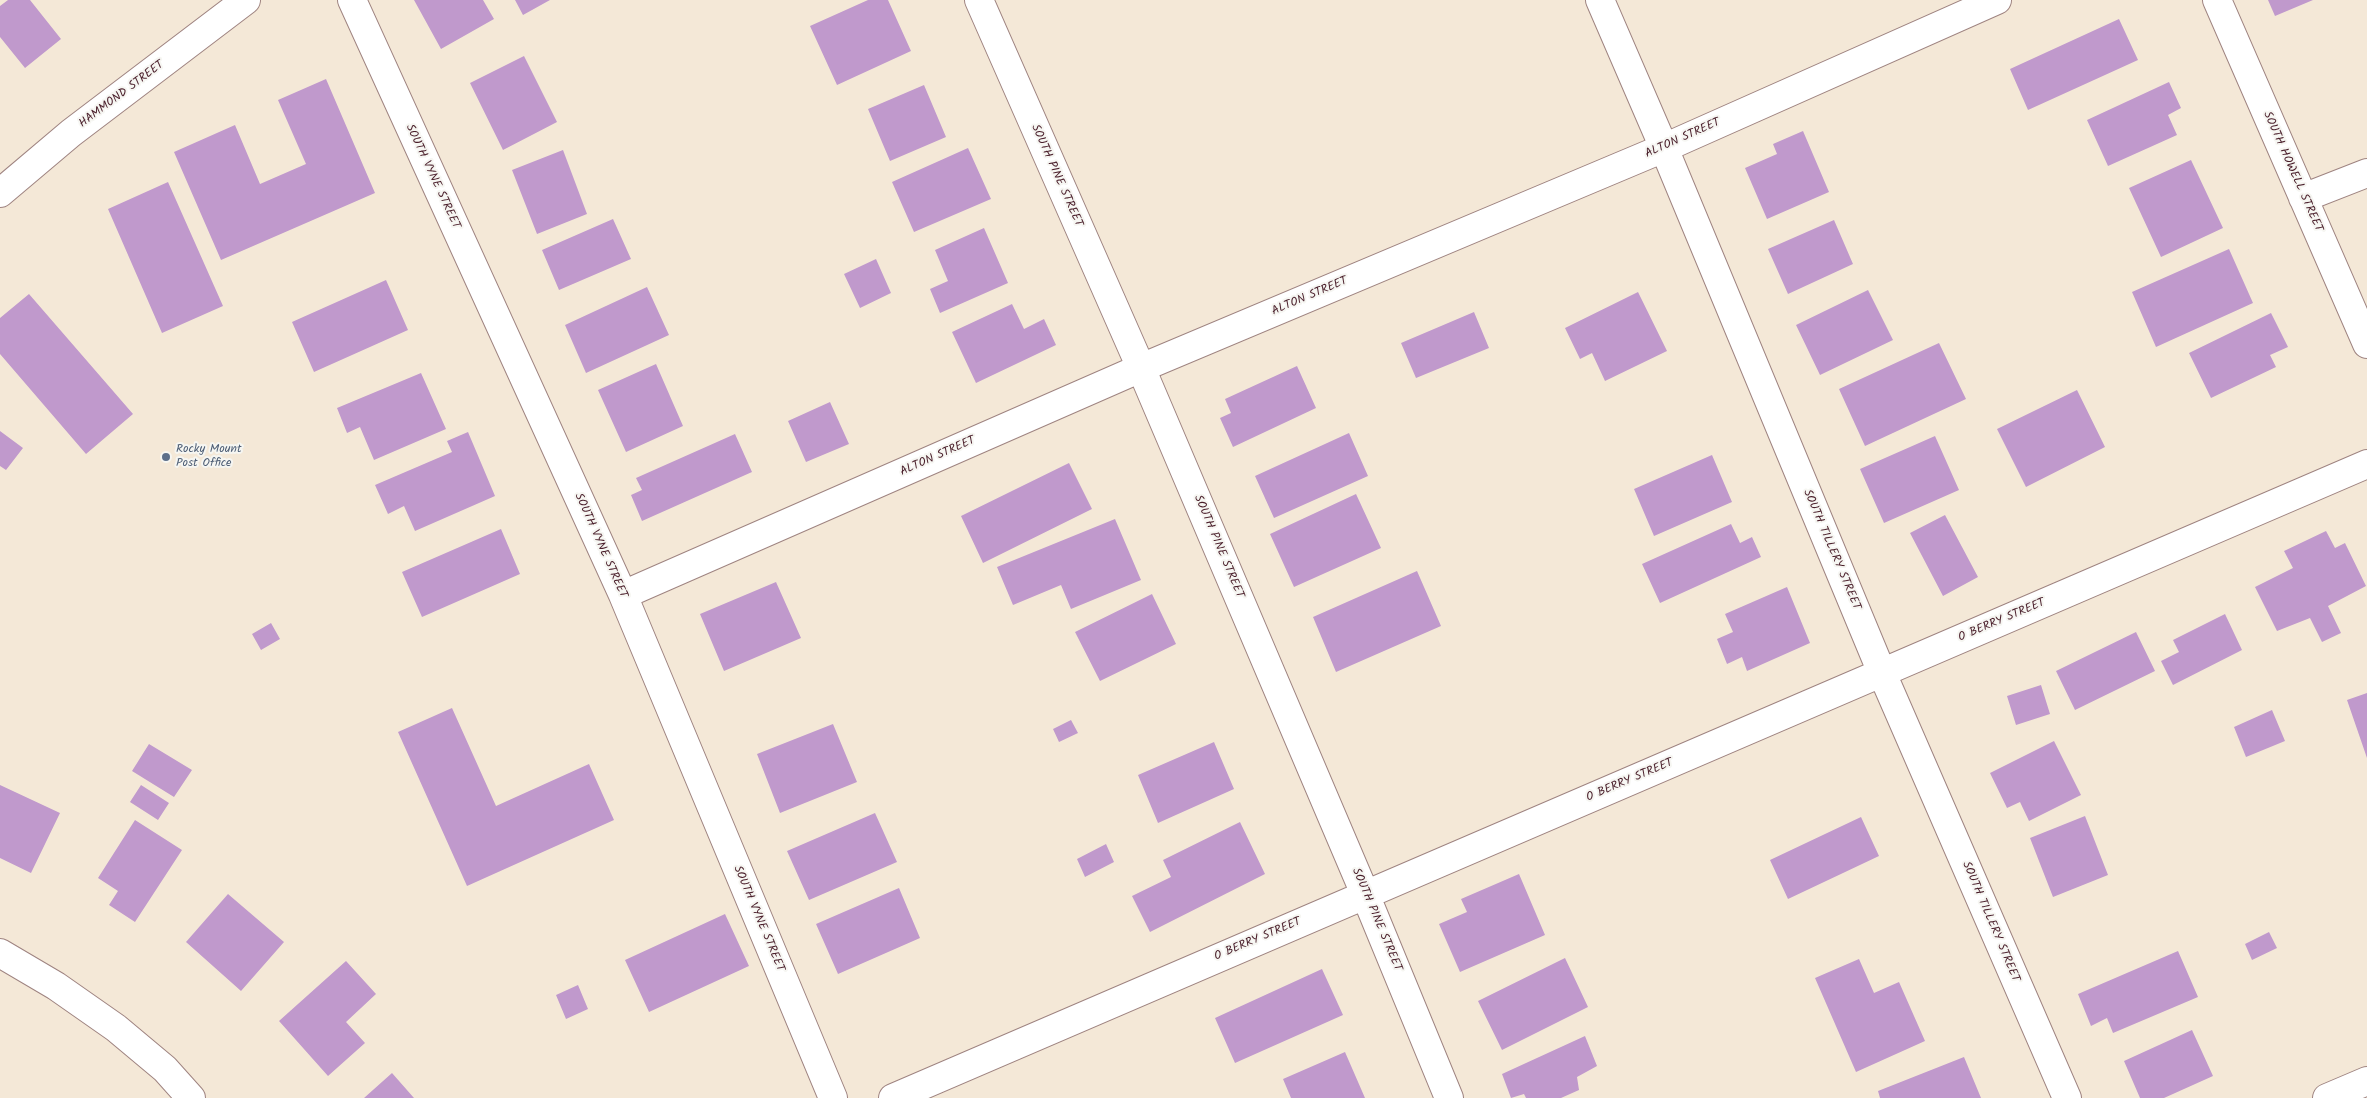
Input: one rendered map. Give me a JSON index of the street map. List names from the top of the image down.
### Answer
{
  "streets": {
    "street": [
      "HAMMOND STREET",
      "ALTON STREET",
      "SOUTH HOWELL STREET",
      "SOUTH PINE STREET",
      "SOUTH VYNE STREET",
      "SOUTH TILLERY STREET",
      "O BERRY STREET"
    ]
  },
  "crossings": [
    ["ALTON STREET", "SOUTH PINE STREET"],
    ["ALTON STREET", "SOUTH VYNE STREET"],
    ["ALTON STREET", "SOUTH TILLERY STREET"],
    ["SOUTH PINE STREET", "O BERRY STREET"],
    ["SOUTH TILLERY STREET", "O BERRY STREET"]
  ],
  "places": ["Rocky Mount Post Office"]
}
